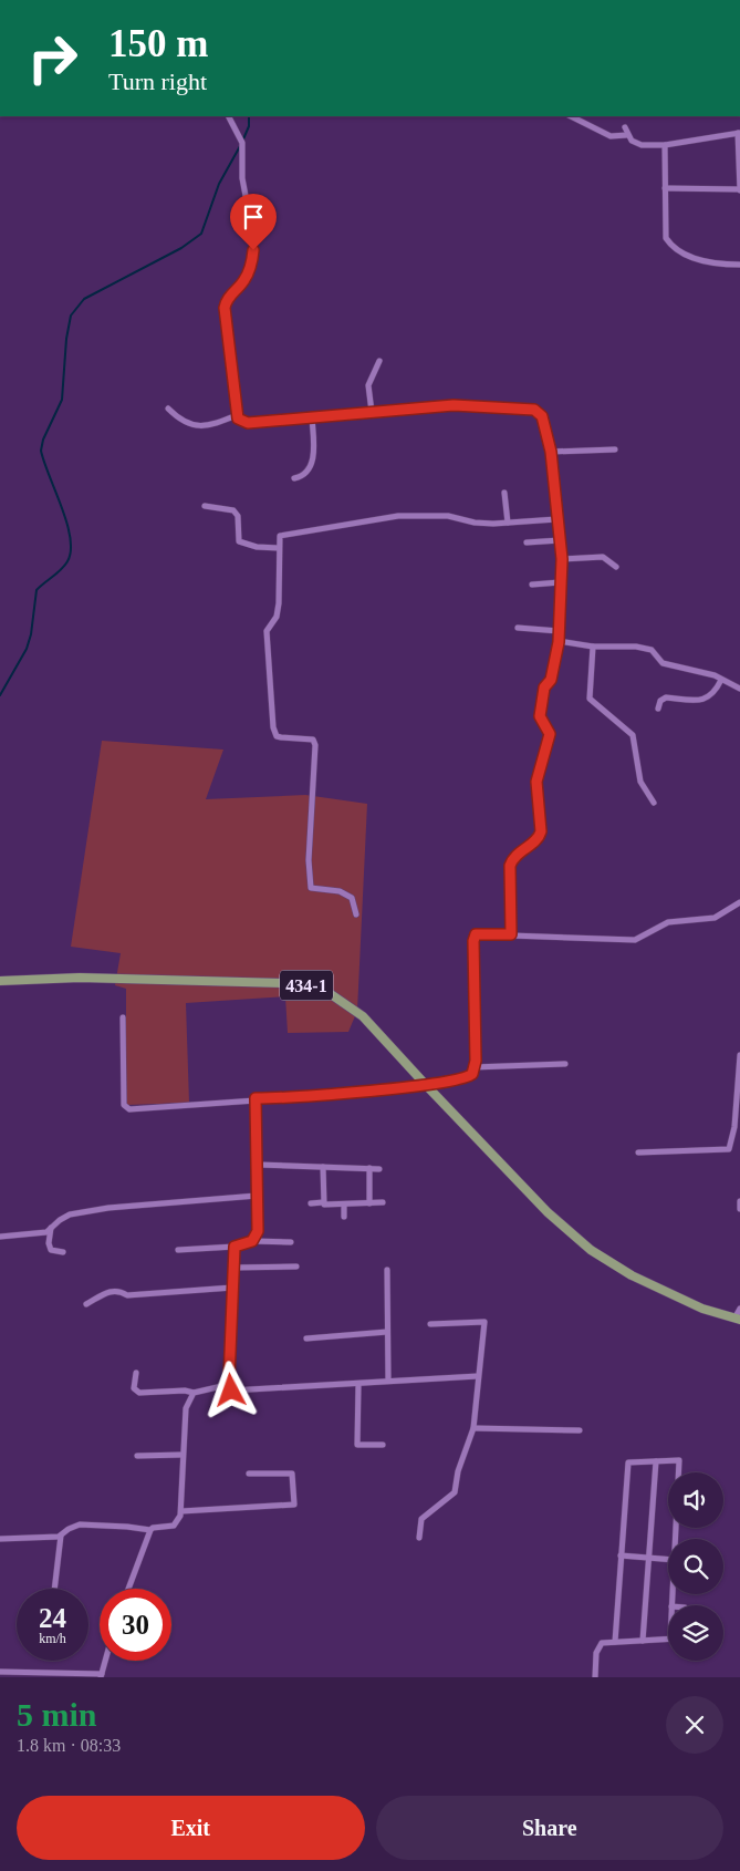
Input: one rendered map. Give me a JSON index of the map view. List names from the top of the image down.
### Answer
{
  "streets": {
    "main road": ["434-1"]
  },
  "page": {
    "turn": ["150 m", "Turn right"],
    "speed": "24 km/h",
    "limit": "30",
    "heading": ["5 min", "1.8 km · 08:33"],
    "buttons": ["Exit", "Share"]
  }
}
